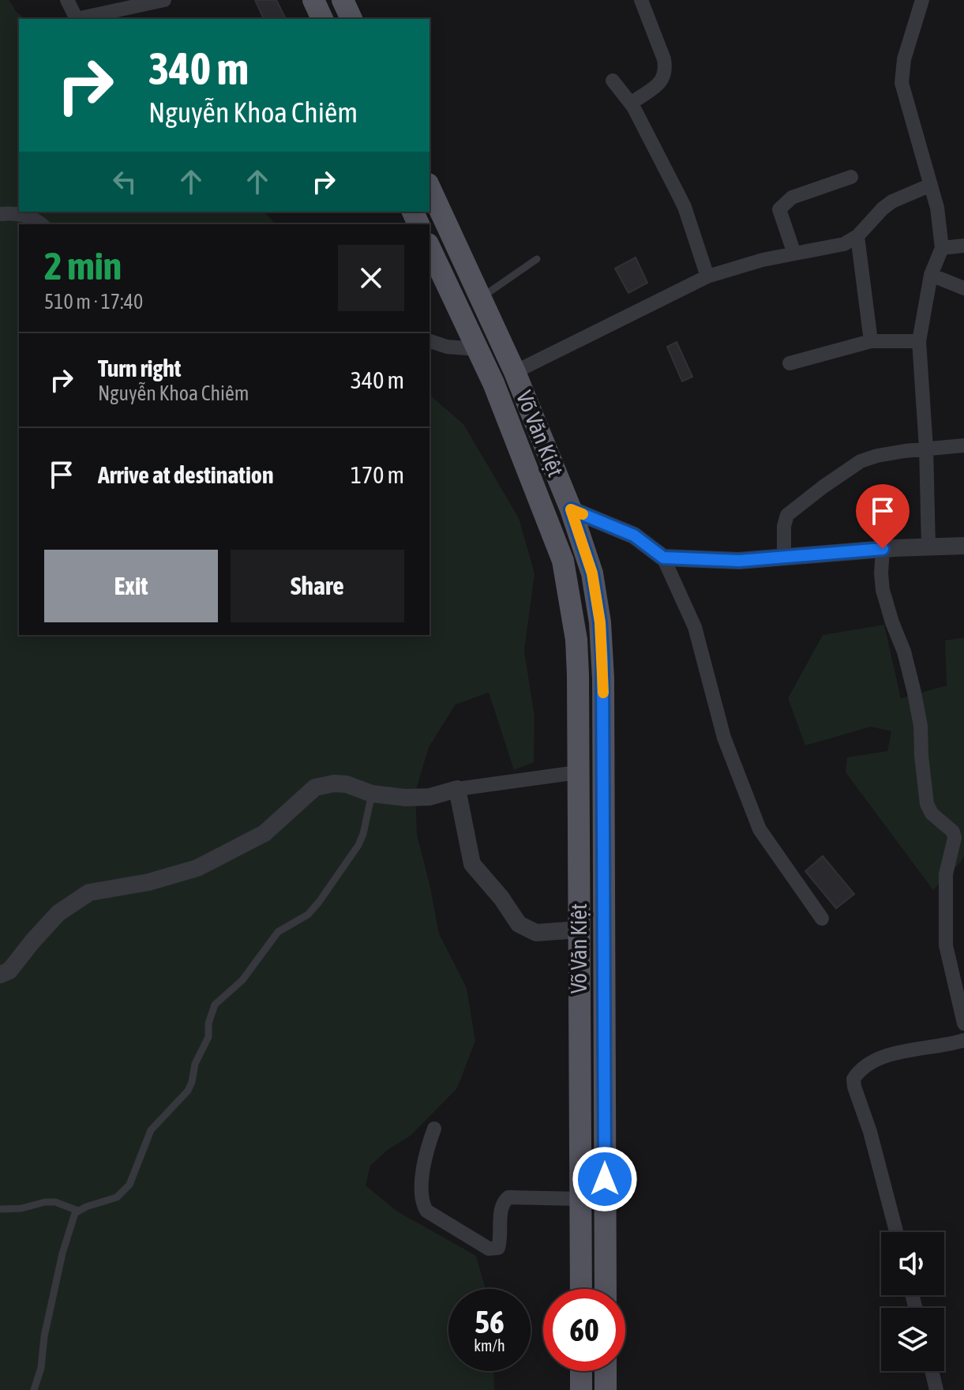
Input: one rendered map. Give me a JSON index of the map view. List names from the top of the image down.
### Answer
{
  "streets": {
    "main road": ["Võ Văn Kiệt"]
  },
  "page": {
    "turn": ["340 m", "Nguyễn Khoa Chiêm"],
    "heading": ["2 min", "510 m · 17:40"],
    "list": [
      {
        "name": "Turn right",
        "note": "Nguyễn Khoa Chiêm",
        "value": "340 m"
      },
      {
        "name": "Arrive at destination",
        "value": "170 m"
      }
    ],
    "buttons": ["Exit", "Share"],
    "speed": "56 km/h",
    "limit": "60"
  }
}
